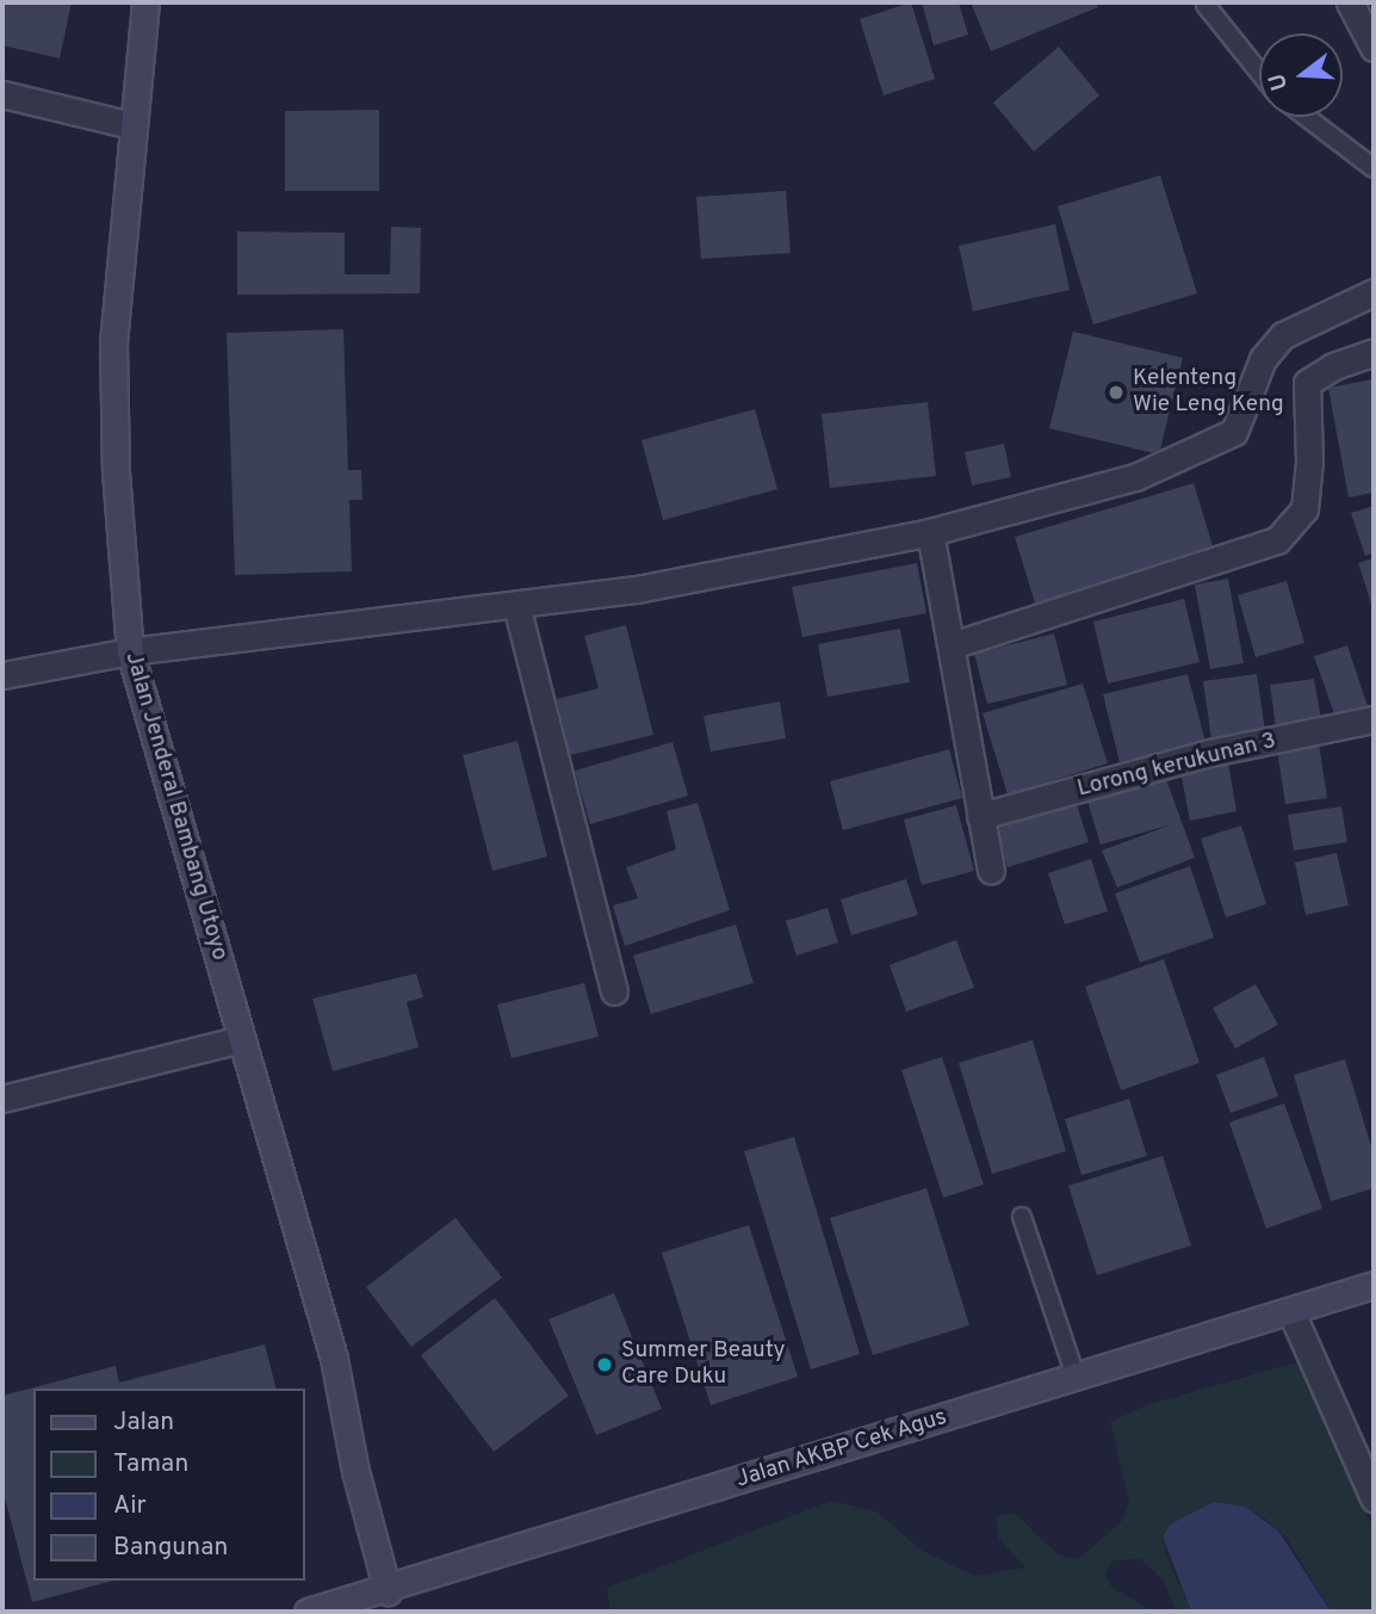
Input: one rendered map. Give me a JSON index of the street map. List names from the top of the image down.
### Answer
{
  "streets": {
    "street": ["Lorong kerukunan 3", "Jalan Jenderal Bambang Utoyo", "Jalan AKBP Cek Agus"]
  },
  "crossings": [
    ["Jalan Jenderal Bambang Utoyo", "Jalan AKBP Cek Agus"]
  ],
  "places": ["Kelenteng Wie Leng Keng", "Summer Beauty Care Duku"],
  "legend": [
    "Jalan",
    "Taman",
    "Air",
    "Bangunan"
  ],
  "north": "left"
}
